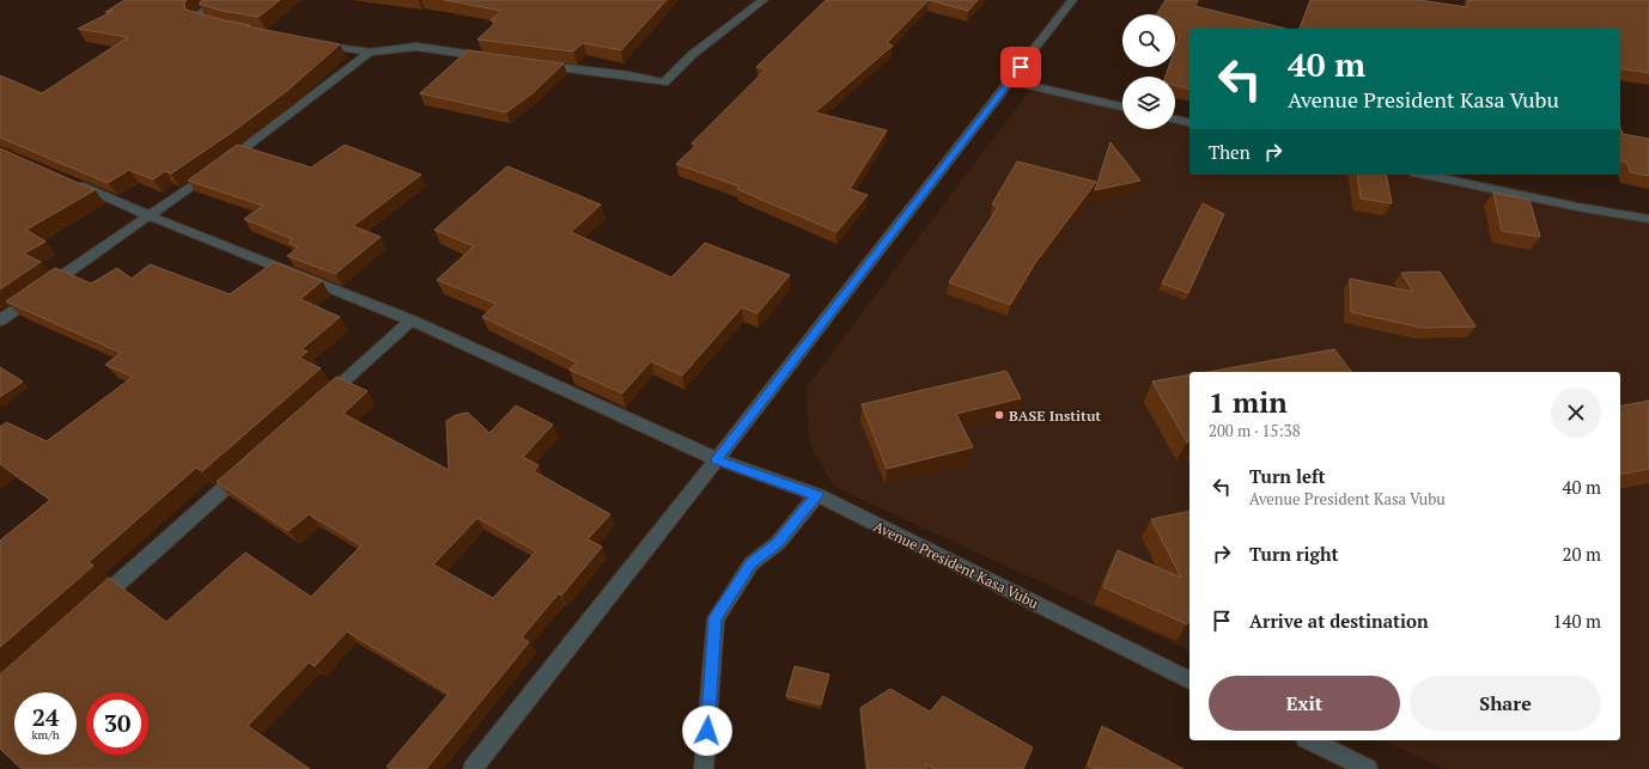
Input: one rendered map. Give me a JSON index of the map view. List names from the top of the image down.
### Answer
{
  "streets": {
    "street": ["Avenue President Kasa Vubu"]
  },
  "places": ["BASE Institut"],
  "page": {
    "turn": ["40 m", "Avenue President Kasa Vubu"],
    "then": "Then",
    "heading": ["1 min", "200 m · 15:38"],
    "list": [
      {
        "name": "Turn left",
        "note": "Avenue President Kasa Vubu",
        "value": "40 m"
      },
      {
        "name": "Turn right",
        "value": "20 m"
      },
      {
        "name": "Arrive at destination",
        "value": "140 m"
      }
    ],
    "buttons": ["Exit", "Share"],
    "speed": "24 km/h",
    "limit": "30"
  }
}
